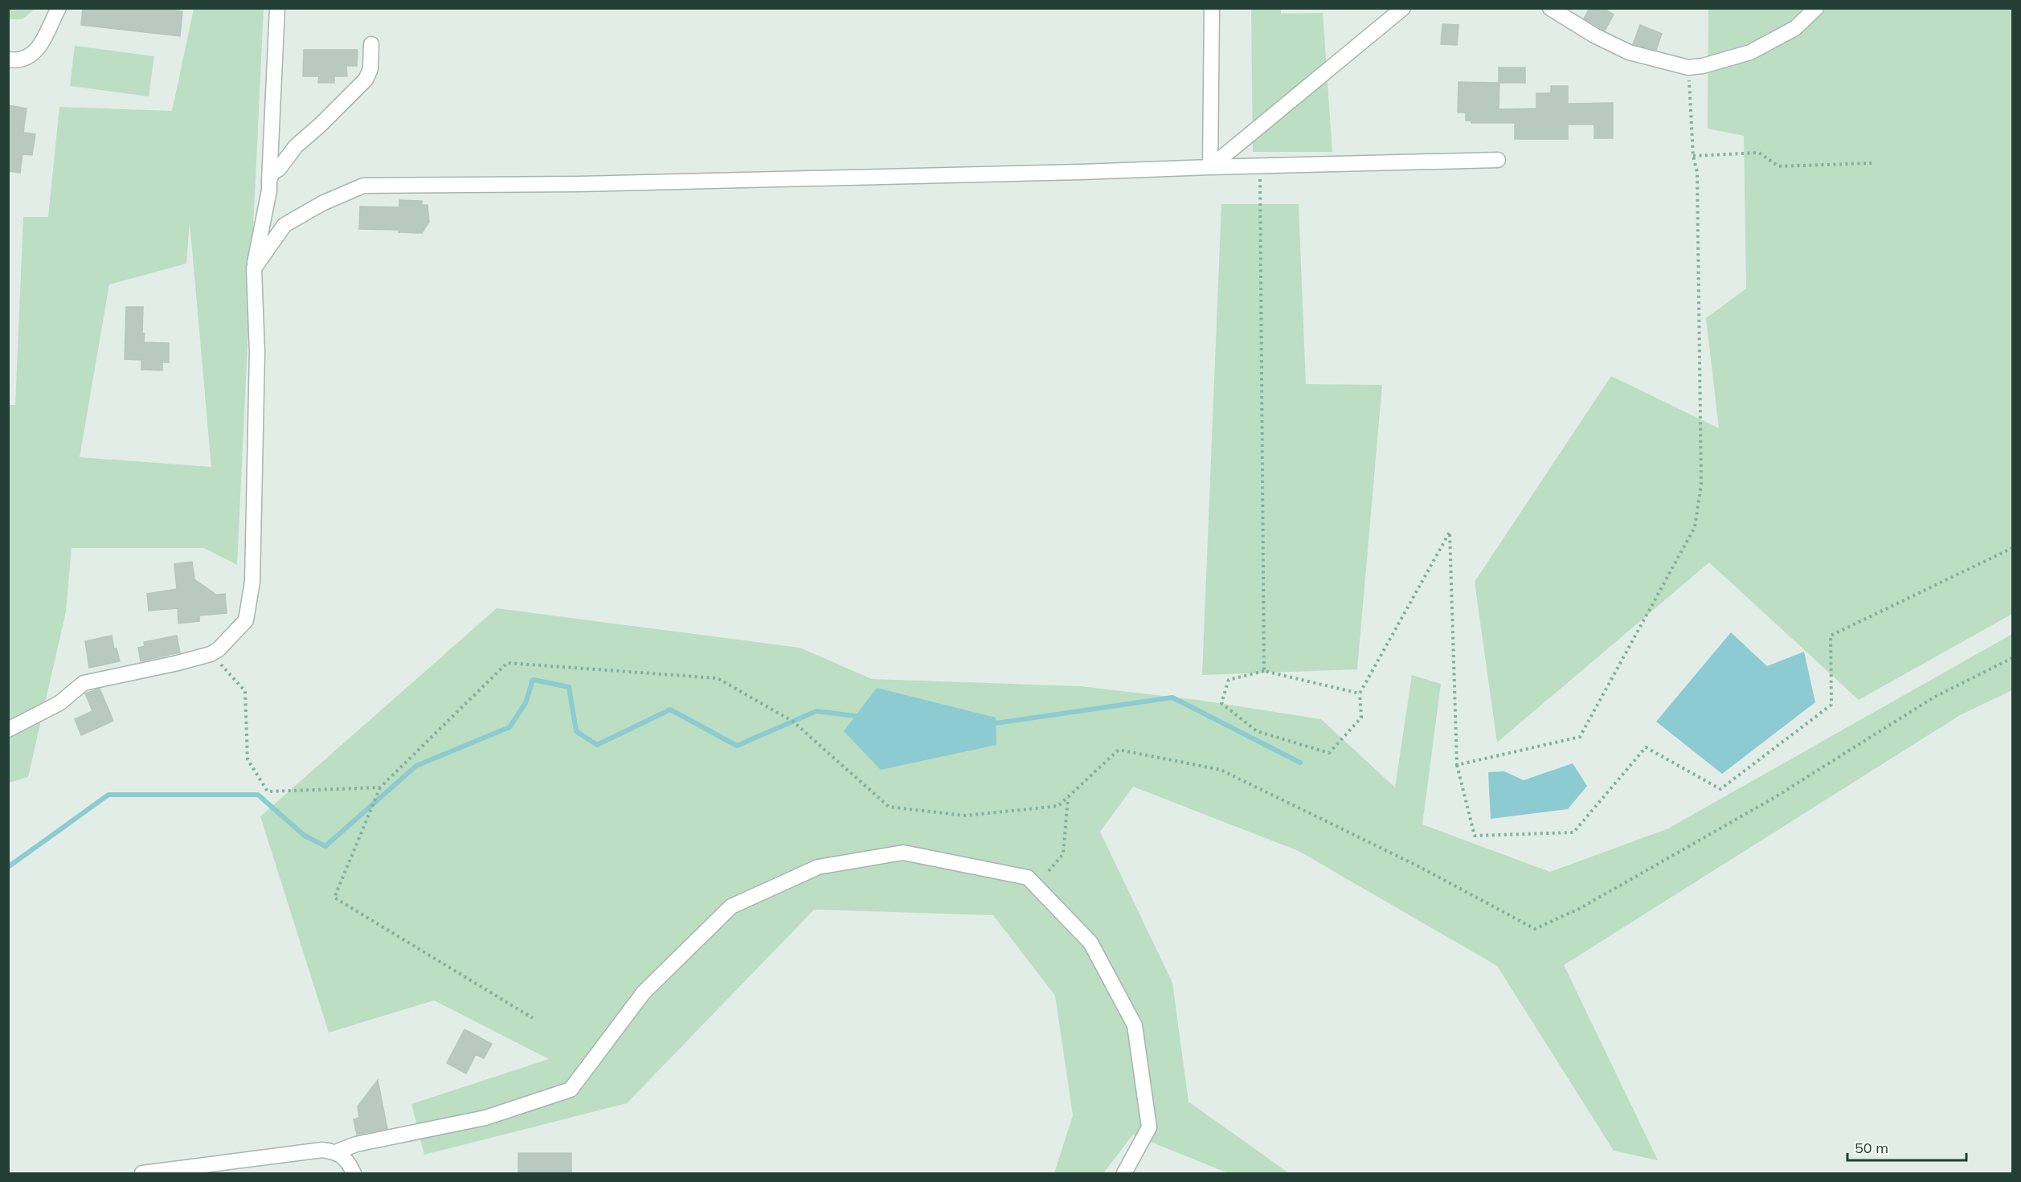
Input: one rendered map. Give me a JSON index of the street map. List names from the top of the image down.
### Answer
{
  "scale_bar": "50 m"
}
